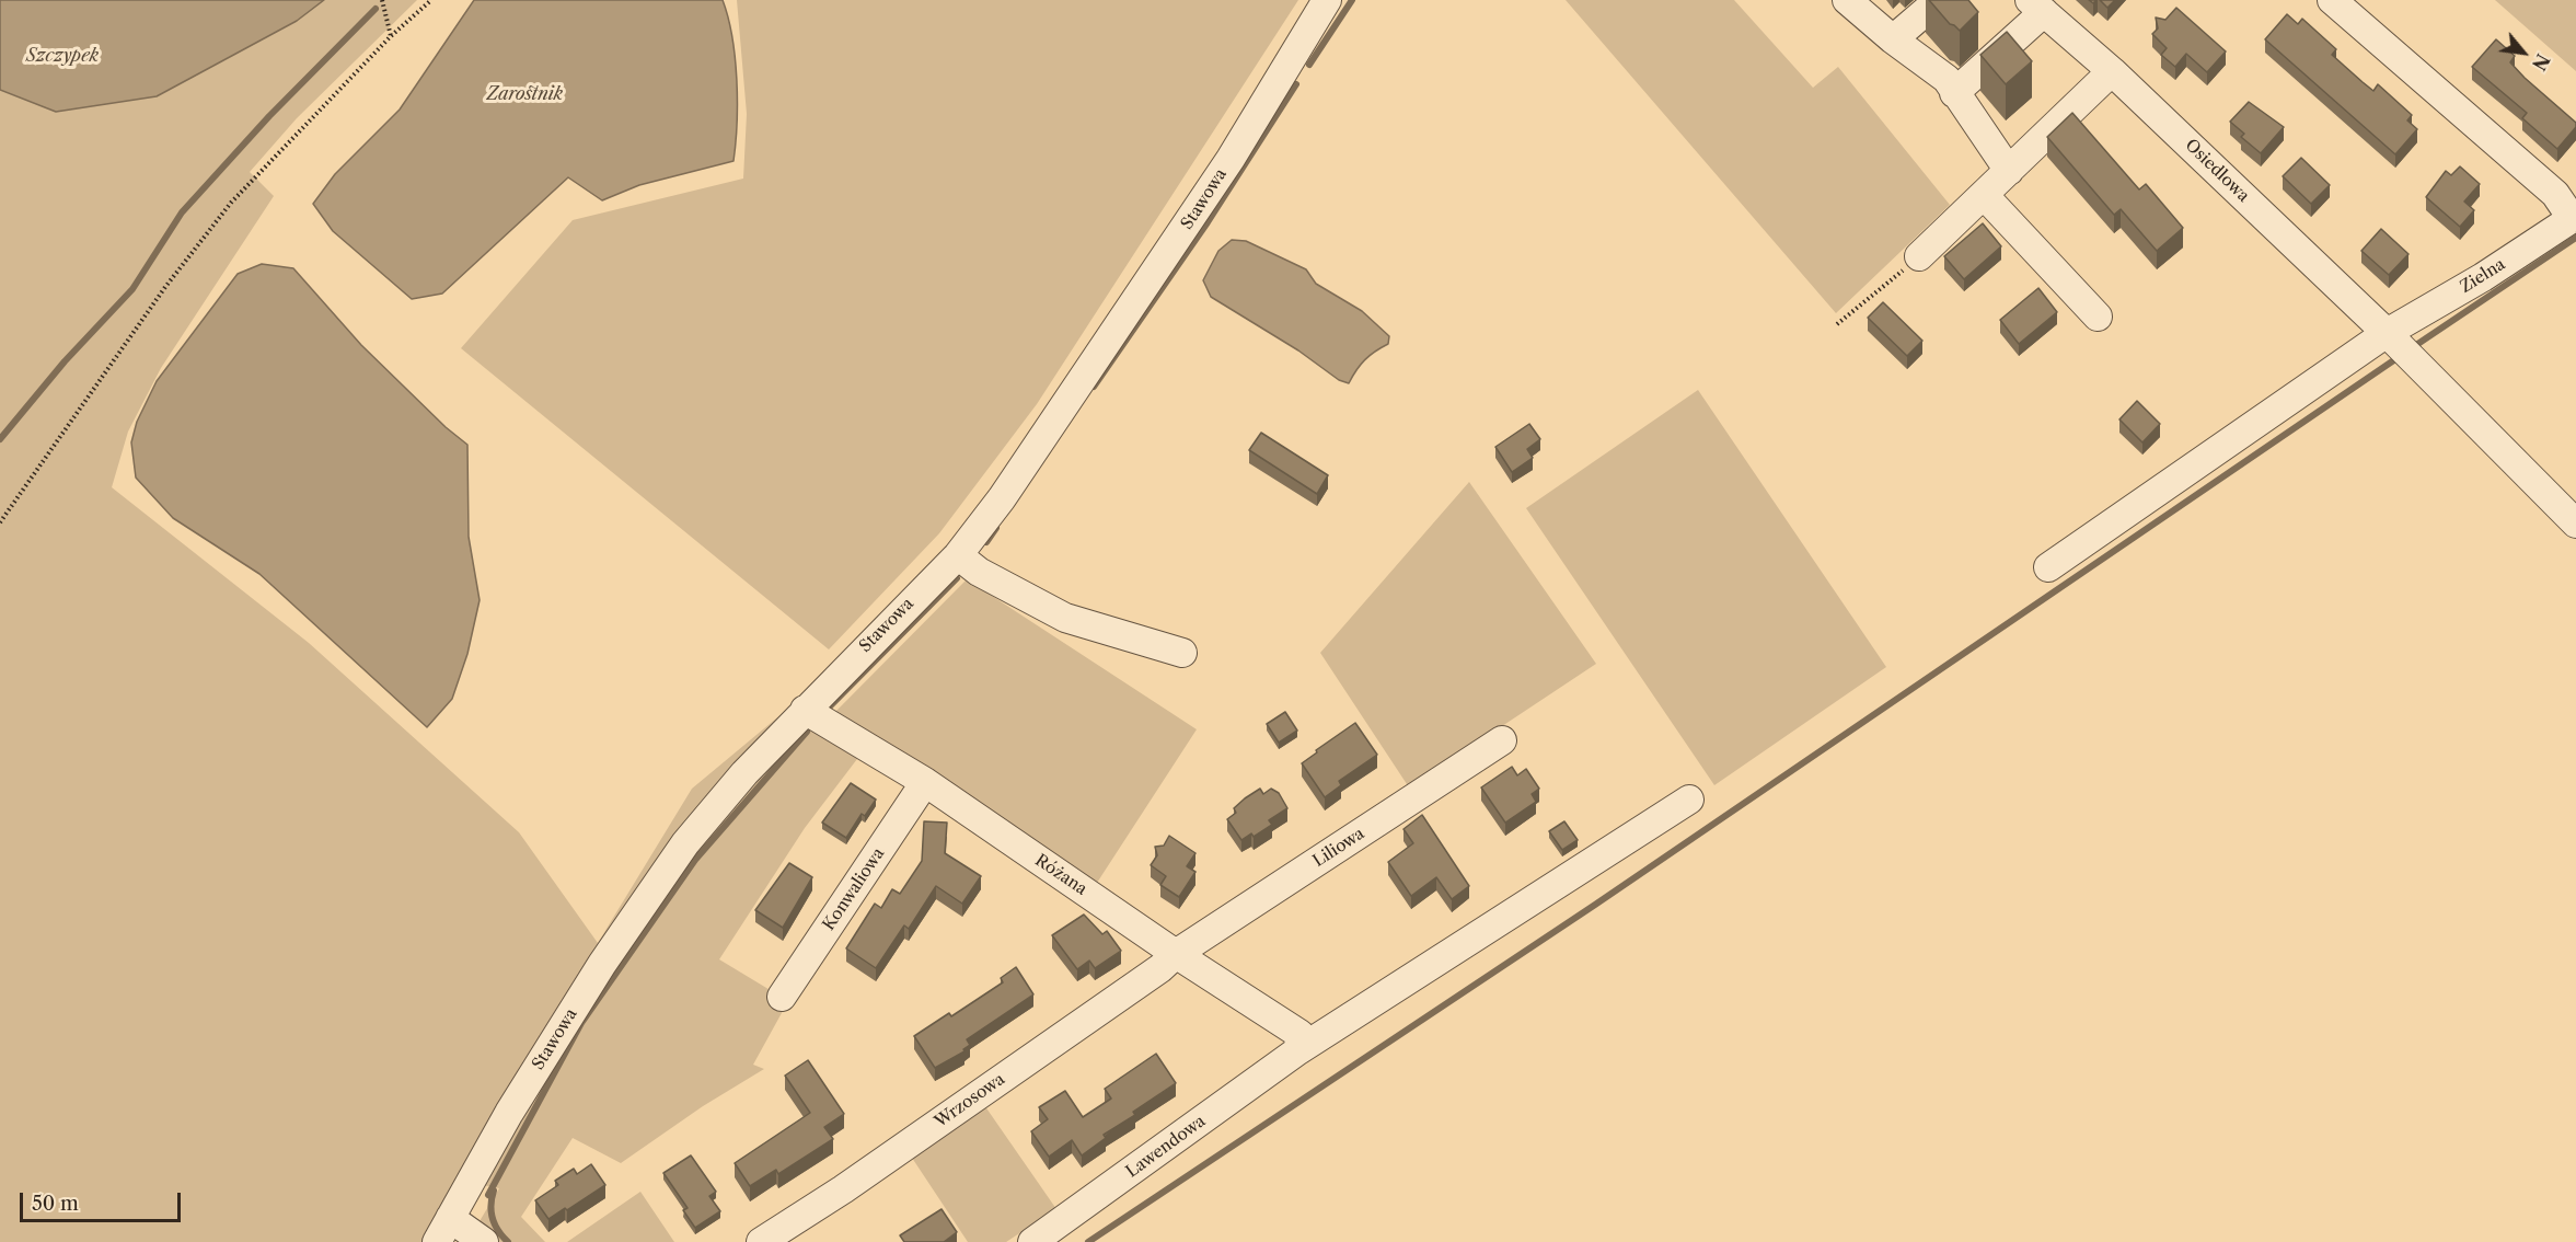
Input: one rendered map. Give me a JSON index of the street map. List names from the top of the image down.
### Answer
{
  "streets": {
    "street": [
      "Osiedlowa",
      "Stawowa",
      "Zielna",
      "Liliowa",
      "Różana",
      "Konwaliowa",
      "Wrzosowa",
      "Lawendowa"
    ]
  },
  "crossings": [
    ["Osiedlowa", "Zielna"],
    ["Stawowa", "Różana"],
    ["Liliowa", "Różana"],
    ["Liliowa", "Wrzosowa"],
    ["Różana", "Konwaliowa"],
    ["Różana", "Wrzosowa"],
    ["Różana", "Lawendowa"]
  ],
  "water": ["Szczypek", "Zarostnik"],
  "scale_bar": "50 m",
  "north": "bottom right"
}
